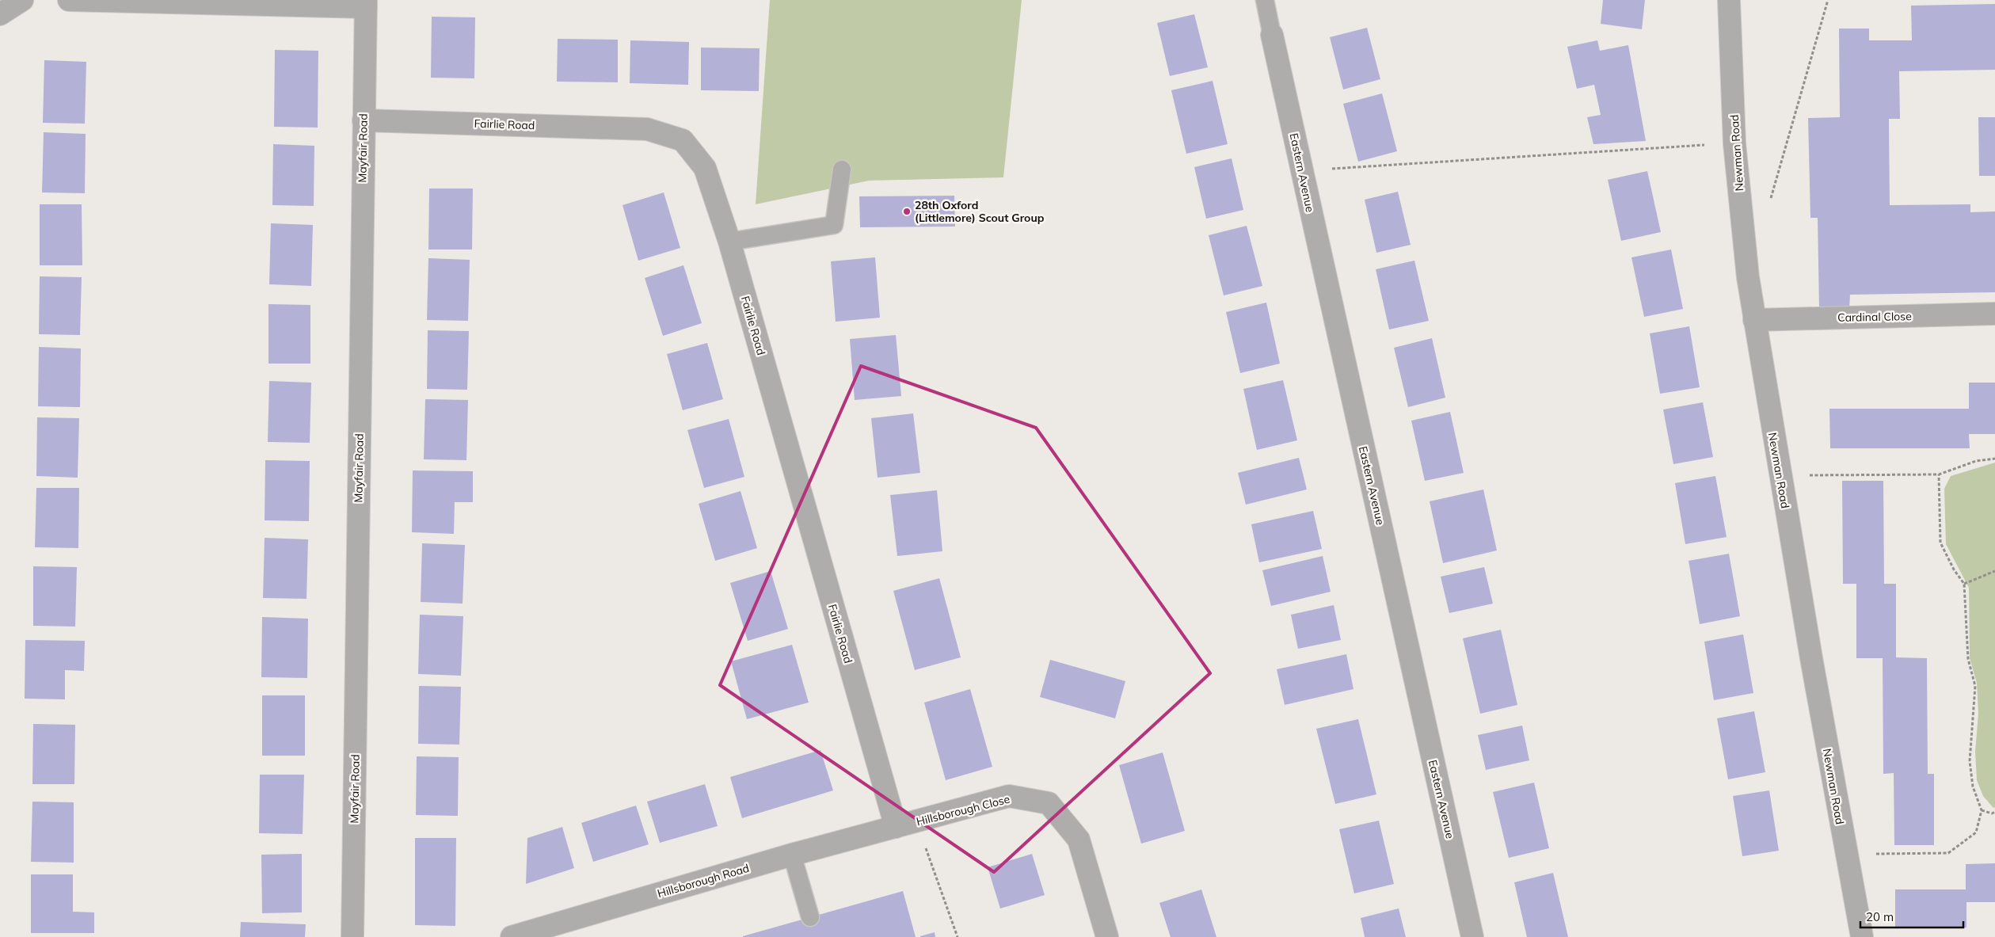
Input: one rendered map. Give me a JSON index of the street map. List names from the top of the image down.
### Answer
{
  "streets": {
    "street": [
      "Fairlie Road",
      "Mayfair Road",
      "Newman Road",
      "Eastern Avenue",
      "Cardinal Close",
      "Hillsborough Close",
      "Hillsborough Road"
    ]
  },
  "crossings": [
    ["Fairlie Road", "Mayfair Road"],
    ["Fairlie Road", "Hillsborough Close"],
    ["Fairlie Road", "Hillsborough Road"],
    ["Newman Road", "Cardinal Close"],
    ["Hillsborough Close", "Hillsborough Road"]
  ],
  "places": ["28th Oxford (Littlemore) Scout Group"],
  "scale_bar": "20 m"
}
